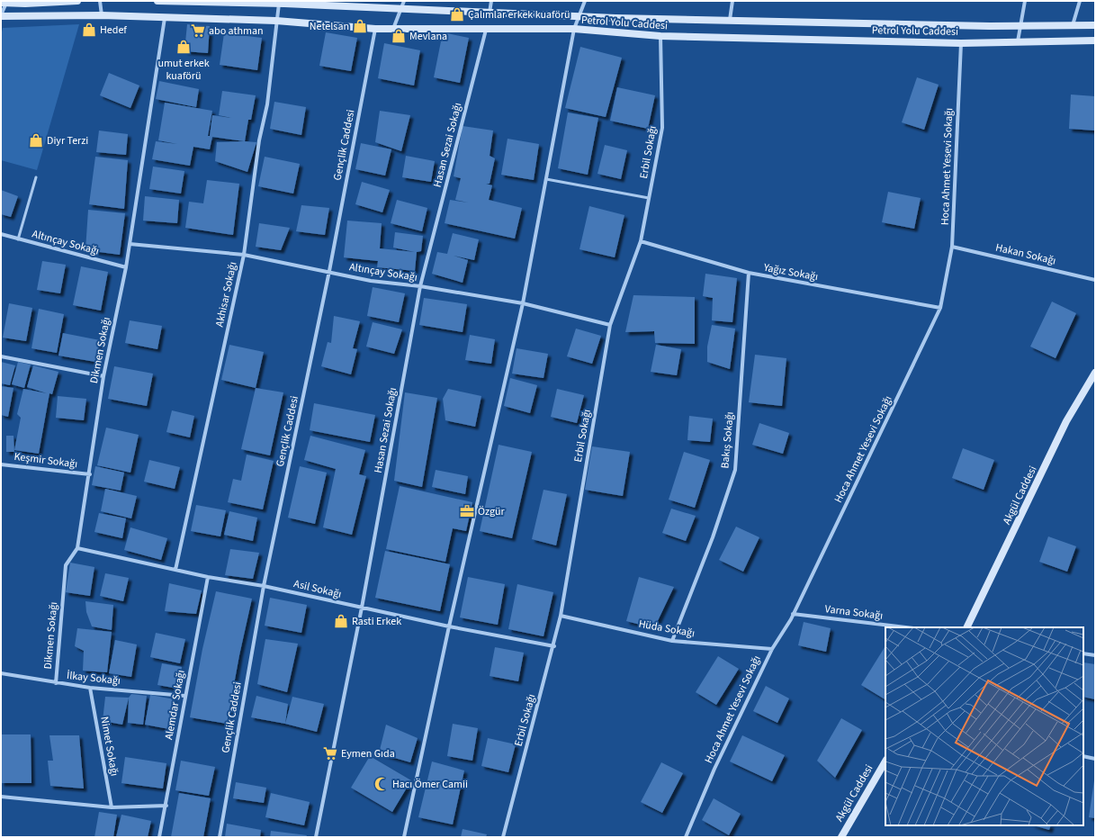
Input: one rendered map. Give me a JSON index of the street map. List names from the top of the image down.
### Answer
{
  "streets": {
    "main road": ["Petrol Yolu Caddesi", "Akgül Caddesi"],
    "street": [
      "Gençlik Caddesi",
      "Hasan Sezai Sokağı",
      "Erbil Sokağı",
      "Hoca Ahmet Yesevi Sokağı",
      "Altınçay Sokağı",
      "Hakan Sokağı",
      "Yağız Sokağı",
      "Akhisar Sokağı",
      "Dikmen Sokağı",
      "Bakış Sokağı",
      "Keşmir Sokağı",
      "Asil Sokağı",
      "Varna Sokağı",
      "Hüda Sokağı",
      "İlkay Sokağı",
      "Alemdar Sokağı",
      "Nimet Sokağı"
    ]
  },
  "crossings": [
    ["Petrol Yolu Caddesi", "Gençlik Caddesi"],
    ["Petrol Yolu Caddesi", "Hasan Sezai Sokağı"],
    ["Petrol Yolu Caddesi", "Erbil Sokağı"],
    ["Petrol Yolu Caddesi", "Hoca Ahmet Yesevi Sokağı"],
    ["Petrol Yolu Caddesi", "Akhisar Sokağı"],
    ["Petrol Yolu Caddesi", "Dikmen Sokağı"],
    ["Gençlik Caddesi", "Altınçay Sokağı"],
    ["Gençlik Caddesi", "Asil Sokağı"],
    ["Hasan Sezai Sokağı", "Altınçay Sokağı"],
    ["Hasan Sezai Sokağı", "Asil Sokağı"],
    ["Erbil Sokağı", "Altınçay Sokağı"],
    ["Erbil Sokağı", "Yağız Sokağı"],
    ["Erbil Sokağı", "Asil Sokağı"],
    ["Erbil Sokağı", "Hüda Sokağı"],
    ["Hoca Ahmet Yesevi Sokağı", "Hakan Sokağı"],
    ["Hoca Ahmet Yesevi Sokağı", "Yağız Sokağı"],
    ["Hoca Ahmet Yesevi Sokağı", "Varna Sokağı"],
    ["Hoca Ahmet Yesevi Sokağı", "Hüda Sokağı"],
    ["Altınçay Sokağı", "Akhisar Sokağı"],
    ["Altınçay Sokağı", "Dikmen Sokağı"],
    ["Yağız Sokağı", "Bakış Sokağı"],
    ["Akhisar Sokağı", "Asil Sokağı"],
    ["Dikmen Sokağı", "Keşmir Sokağı"],
    ["Dikmen Sokağı", "Asil Sokağı"],
    ["Dikmen Sokağı", "İlkay Sokağı"],
    ["Bakış Sokağı", "Hüda Sokağı"],
    ["Asil Sokağı", "Alemdar Sokağı"],
    ["İlkay Sokağı", "Alemdar Sokağı"],
    ["İlkay Sokağı", "Nimet Sokağı"]
  ],
  "places": {
    "shop": [
      "Çalımlar erkek kuaförü",
      "Netelsan",
      "Hedef",
      "Mevlana",
      "umut erkek kuaförü",
      "Diyr Terzi",
      "Rasti Erkek"
    ],
    "supermarket": ["abo athman", "Eymen Gıda"],
    "office": ["Özgür"],
    "mosque": ["Hacı Ömer Camii"]
  }
}
